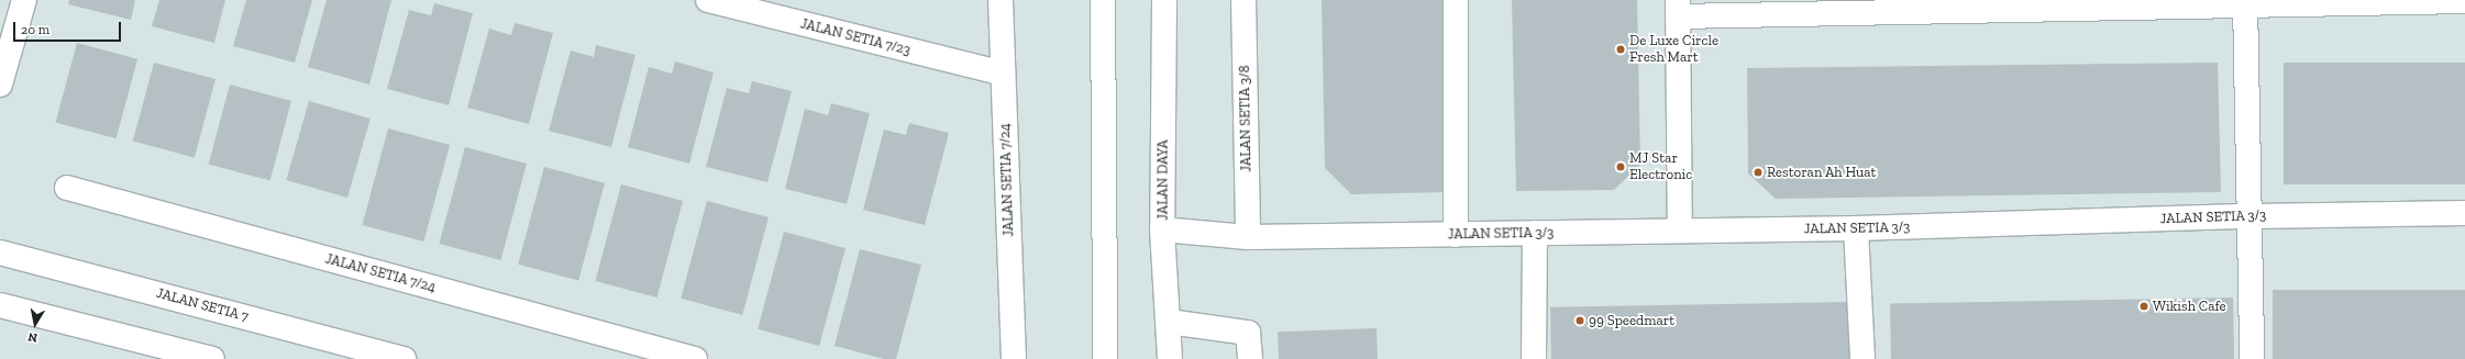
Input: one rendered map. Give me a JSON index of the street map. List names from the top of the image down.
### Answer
{
  "streets": {
    "street": [
      "JALAN SETIA 7/23",
      "JALAN SETIA 3/8",
      "JALAN SETIA 7/24",
      "JALAN DAYA",
      "JALAN SETIA 3/3",
      "JALAN SETIA 7"
    ]
  },
  "crossings": [
    ["JALAN SETIA 7/23", "JALAN SETIA 7/24"],
    ["JALAN SETIA 3/8", "JALAN SETIA 3/3"],
    ["JALAN DAYA", "JALAN SETIA 3/3"]
  ],
  "places": [
    "De Luxe Circle Fresh Mart",
    "MJ Star Electronic",
    "Restoran Ah Huat",
    "Wikish Cafe",
    "99 Speedmart"
  ],
  "scale_bar": "20 m",
  "north": "bottom"
}
